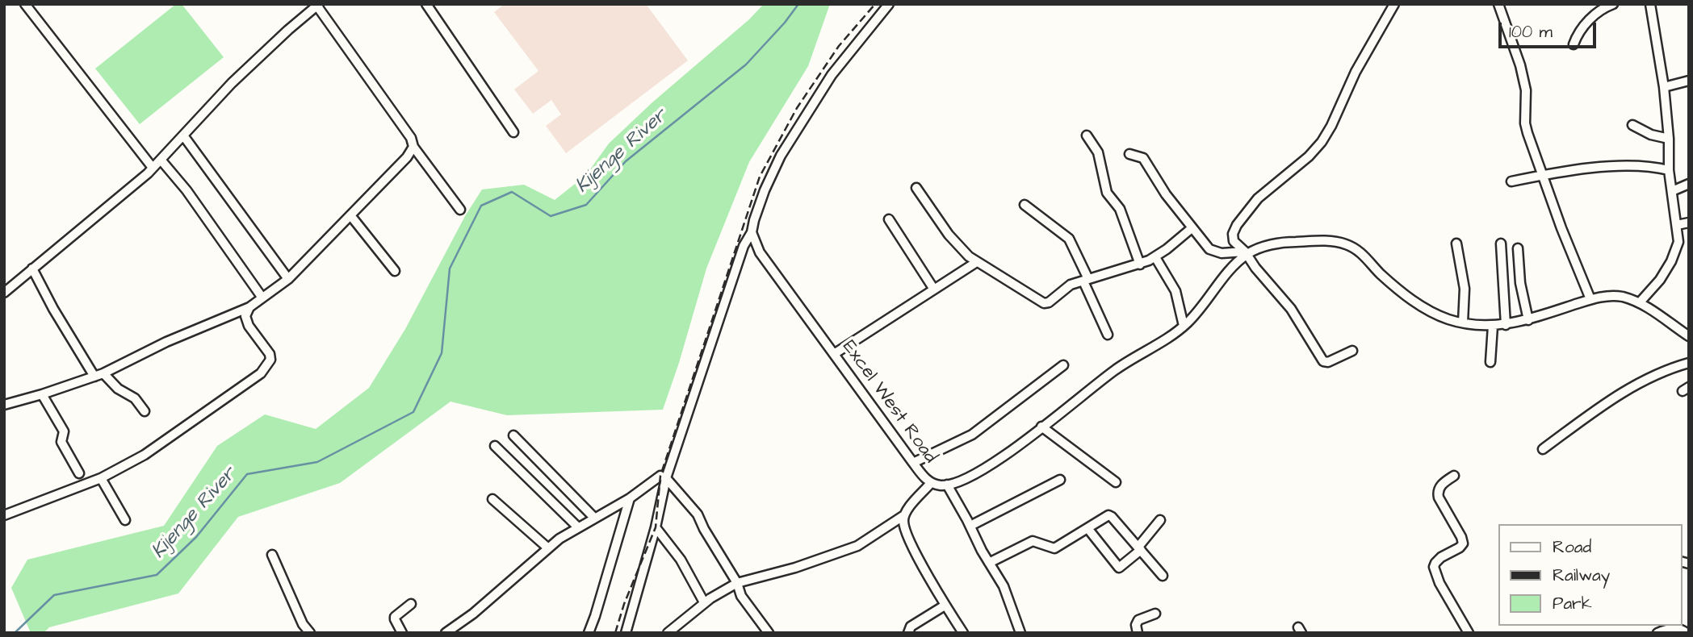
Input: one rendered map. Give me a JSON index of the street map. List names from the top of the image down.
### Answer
{
  "streets": {
    "street": ["Excel West Road"]
  },
  "water": ["Kijenge River"],
  "legend": ["Road", "Railway", "Park"],
  "scale_bar": "100 m"
}
